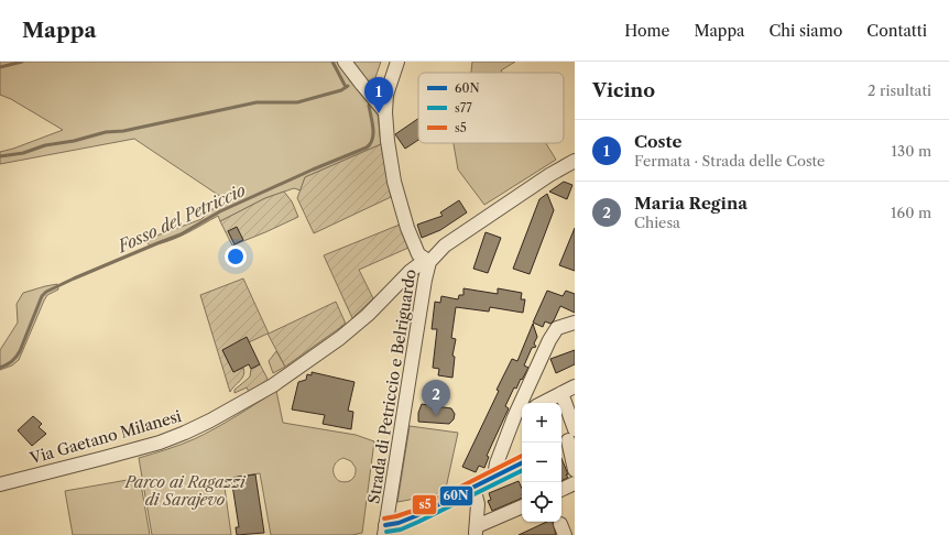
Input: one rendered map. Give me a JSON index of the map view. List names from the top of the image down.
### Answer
{
  "streets": {
    "street": ["Strada di Petriccio e Belriguardo", "Via Gaetano Milanesi"]
  },
  "crossings": [
    ["Strada di Petriccio e Belriguardo", "Via Gaetano Milanesi"]
  ],
  "water": ["Fosso del Petriccio"],
  "parks": ["Parco ai Ragazzi di Sarajevo"],
  "lines": ["transit line s5", "transit line 60N", "transit line s77"],
  "legend": ["60N", "s77", "s5"],
  "page": {
    "header": "Mappa",
    "nav": [
      "Home",
      "Mappa",
      "Chi siamo",
      "Contatti"
    ],
    "heading": ["Vicino", "2 risultati"],
    "pins": ["1", "2"],
    "list": [
      {
        "mark": "1",
        "name": "Coste",
        "note": "Fermata · Strada delle Coste",
        "value": "130 m"
      },
      {
        "mark": "2",
        "name": "Maria Regina",
        "note": "Chiesa",
        "value": "160 m"
      }
    ],
    "map_buttons": ["+", "−"]
  }
}
